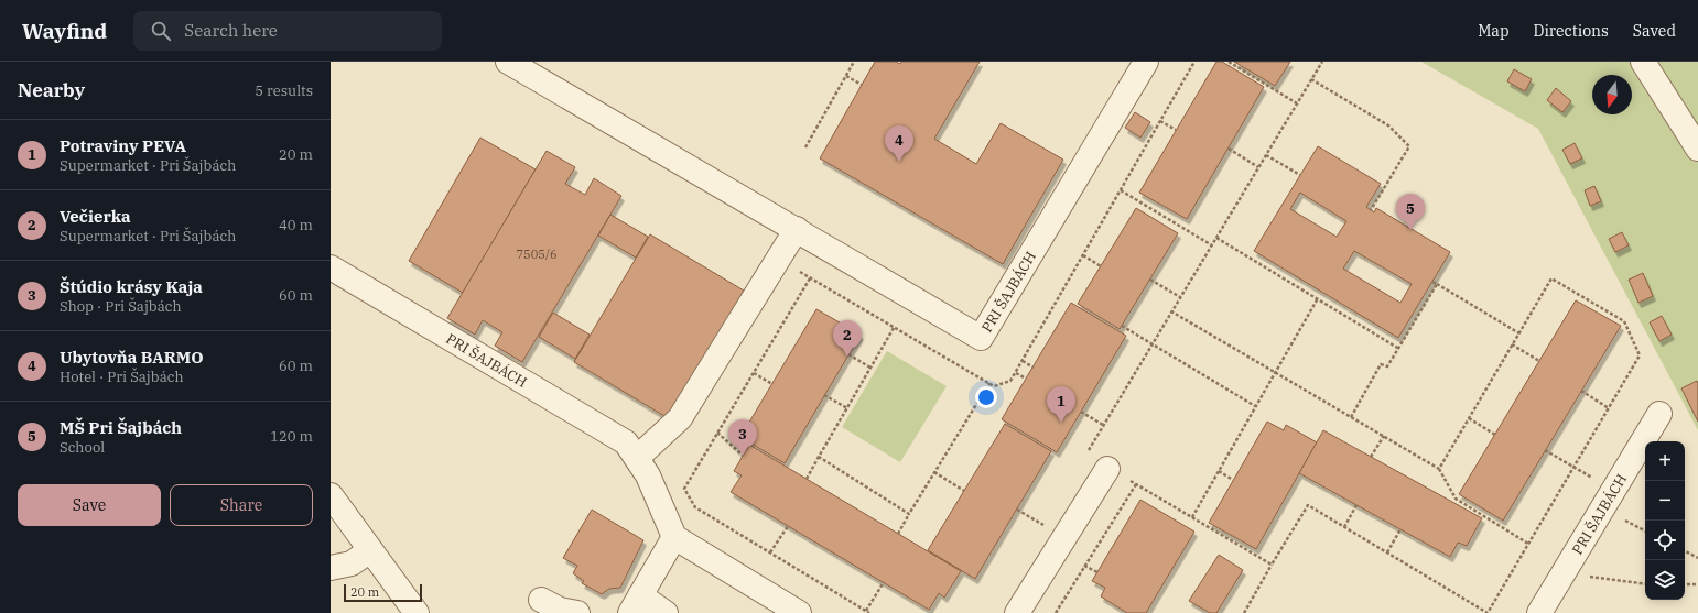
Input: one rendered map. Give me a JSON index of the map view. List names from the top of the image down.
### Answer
{
  "streets": {
    "street": ["PRI ŠAJBÁCH"]
  },
  "house_numbers": ["7505/6"],
  "scale_bar": "20 m",
  "north": "bottom",
  "page": {
    "header": "Wayfind",
    "search": "Search here",
    "nav": ["Map", "Directions", "Saved"],
    "heading": ["Nearby", "5 results"],
    "list": [
      {
        "mark": "1",
        "name": "Potraviny PEVA",
        "note": "Supermarket · Pri Šajbách",
        "value": "20 m"
      },
      {
        "mark": "2",
        "name": "Večierka",
        "note": "Supermarket · Pri Šajbách",
        "value": "40 m"
      },
      {
        "mark": "3",
        "name": "Štúdio krásy Kaja",
        "note": "Shop · Pri Šajbách",
        "value": "60 m"
      },
      {
        "mark": "4",
        "name": "Ubytovňa BARMO",
        "note": "Hotel · Pri Šajbách",
        "value": "60 m"
      },
      {
        "mark": "5",
        "name": "MŠ Pri Šajbách",
        "note": "School",
        "value": "120 m"
      }
    ],
    "pins": [
      "4",
      "5",
      "2",
      "1",
      "3"
    ],
    "map_buttons": ["+", "−"],
    "buttons": ["Save", "Share"],
    "scale": "20 m"
  }
}
